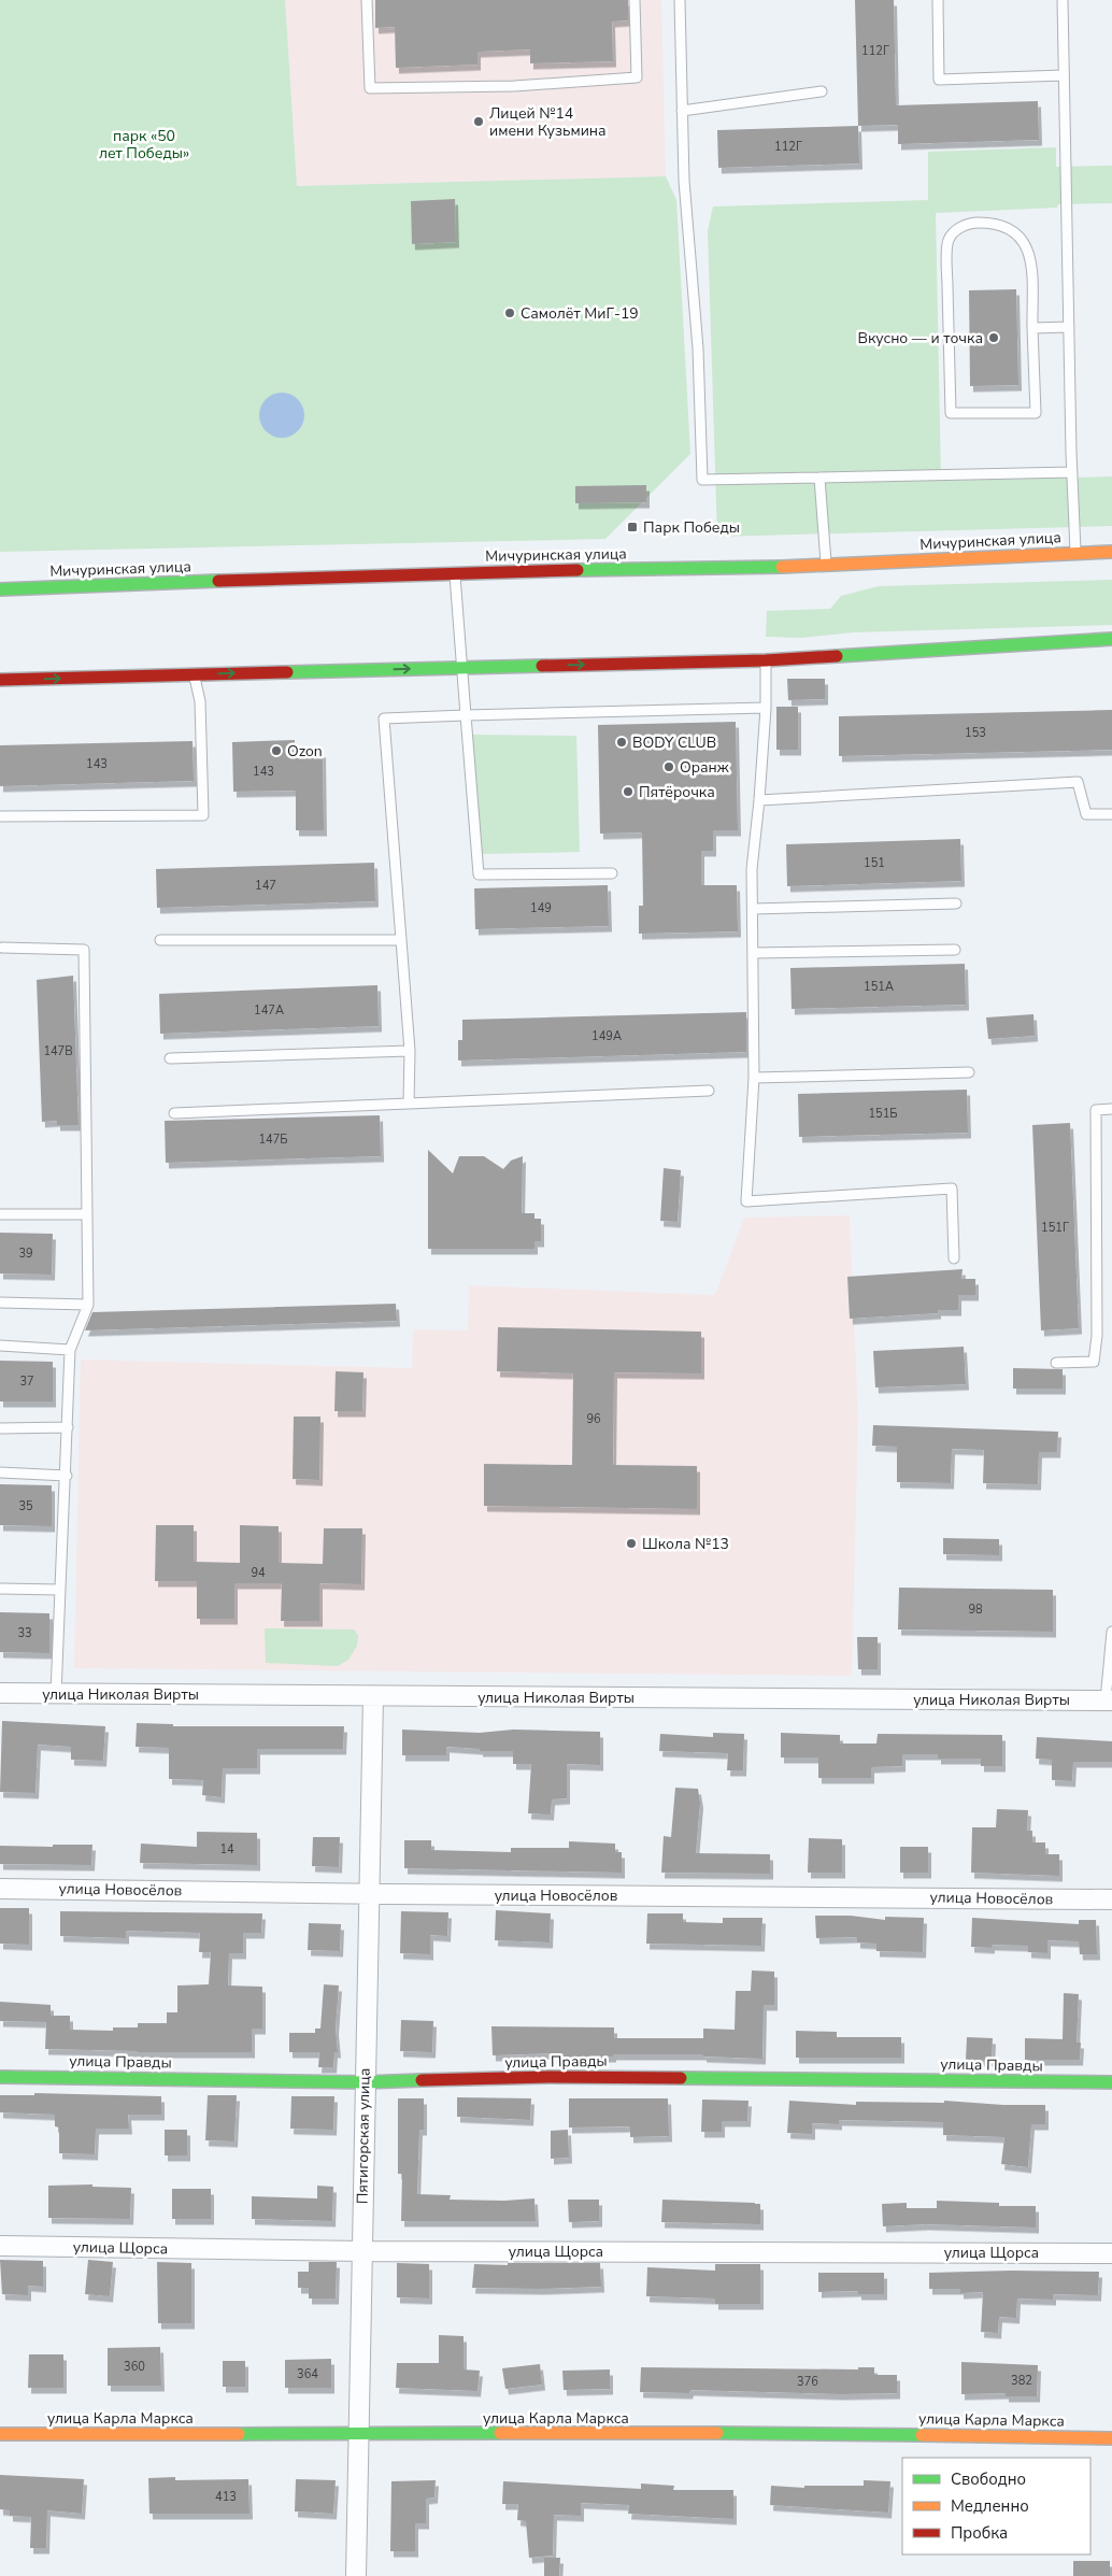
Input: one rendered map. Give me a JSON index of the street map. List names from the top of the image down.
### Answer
{
  "streets": {
    "street": [
      "Мичуринская улица",
      "улица Николая Вирты",
      "улица Новосёлов",
      "улица Правды",
      "Пятигорская улица",
      "улица Щорса",
      "улица Карла Маркса"
    ]
  },
  "crossings": [
    ["улица Николая Вирты", "Пятигорская улица"],
    ["улица Новосёлов", "Пятигорская улица"],
    ["улица Правды", "Пятигорская улица"],
    ["Пятигорская улица", "улица Щорса"],
    ["Пятигорская улица", "улица Карла Маркса"]
  ],
  "parks": ["парк «50 лет Победы»"],
  "places": {
    "other": [
      "Лицей №14 имени Кузьмина",
      "Самолёт МиГ-19",
      "Вкусно — и точка",
      "BODY CLUB",
      "Ozon",
      "Оранж",
      "Пятёрочка",
      "Школа №13"
    ],
    "transit": ["Парк Победы"]
  },
  "house_numbers": [
    "112Г",
    "112Г",
    "153",
    "143",
    "143",
    "151",
    "147",
    "149",
    "151А",
    "147А",
    "149А",
    "147В",
    "151Б",
    "147Б",
    "151Г",
    "39",
    "37",
    "96",
    "35",
    "94",
    "98",
    "33",
    "14",
    "360",
    "364",
    "382",
    "376",
    "413"
  ],
  "legend": ["Свободно", "Медленно", "Пробка"]
}
